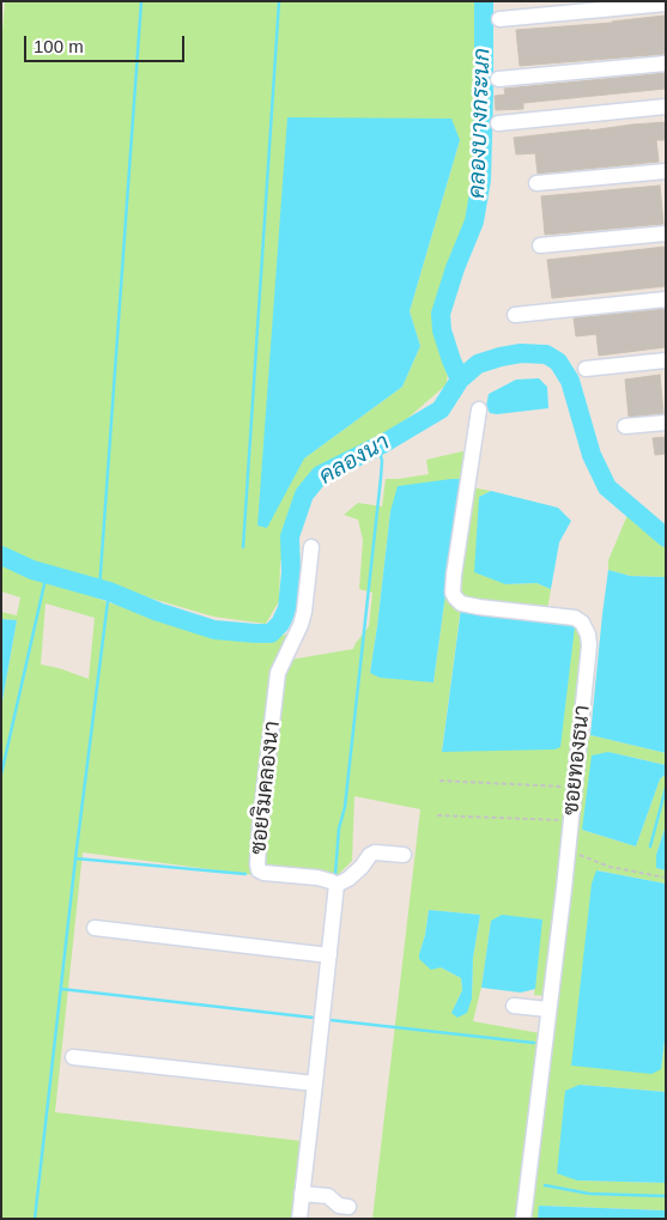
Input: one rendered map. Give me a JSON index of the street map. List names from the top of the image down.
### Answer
{
  "streets": {
    "street": ["ซอยทองธนา", "ซอยริมคลองนา"]
  },
  "water": ["คลองบางกระนก", "คลองนา"],
  "scale_bar": "100 m"
}
